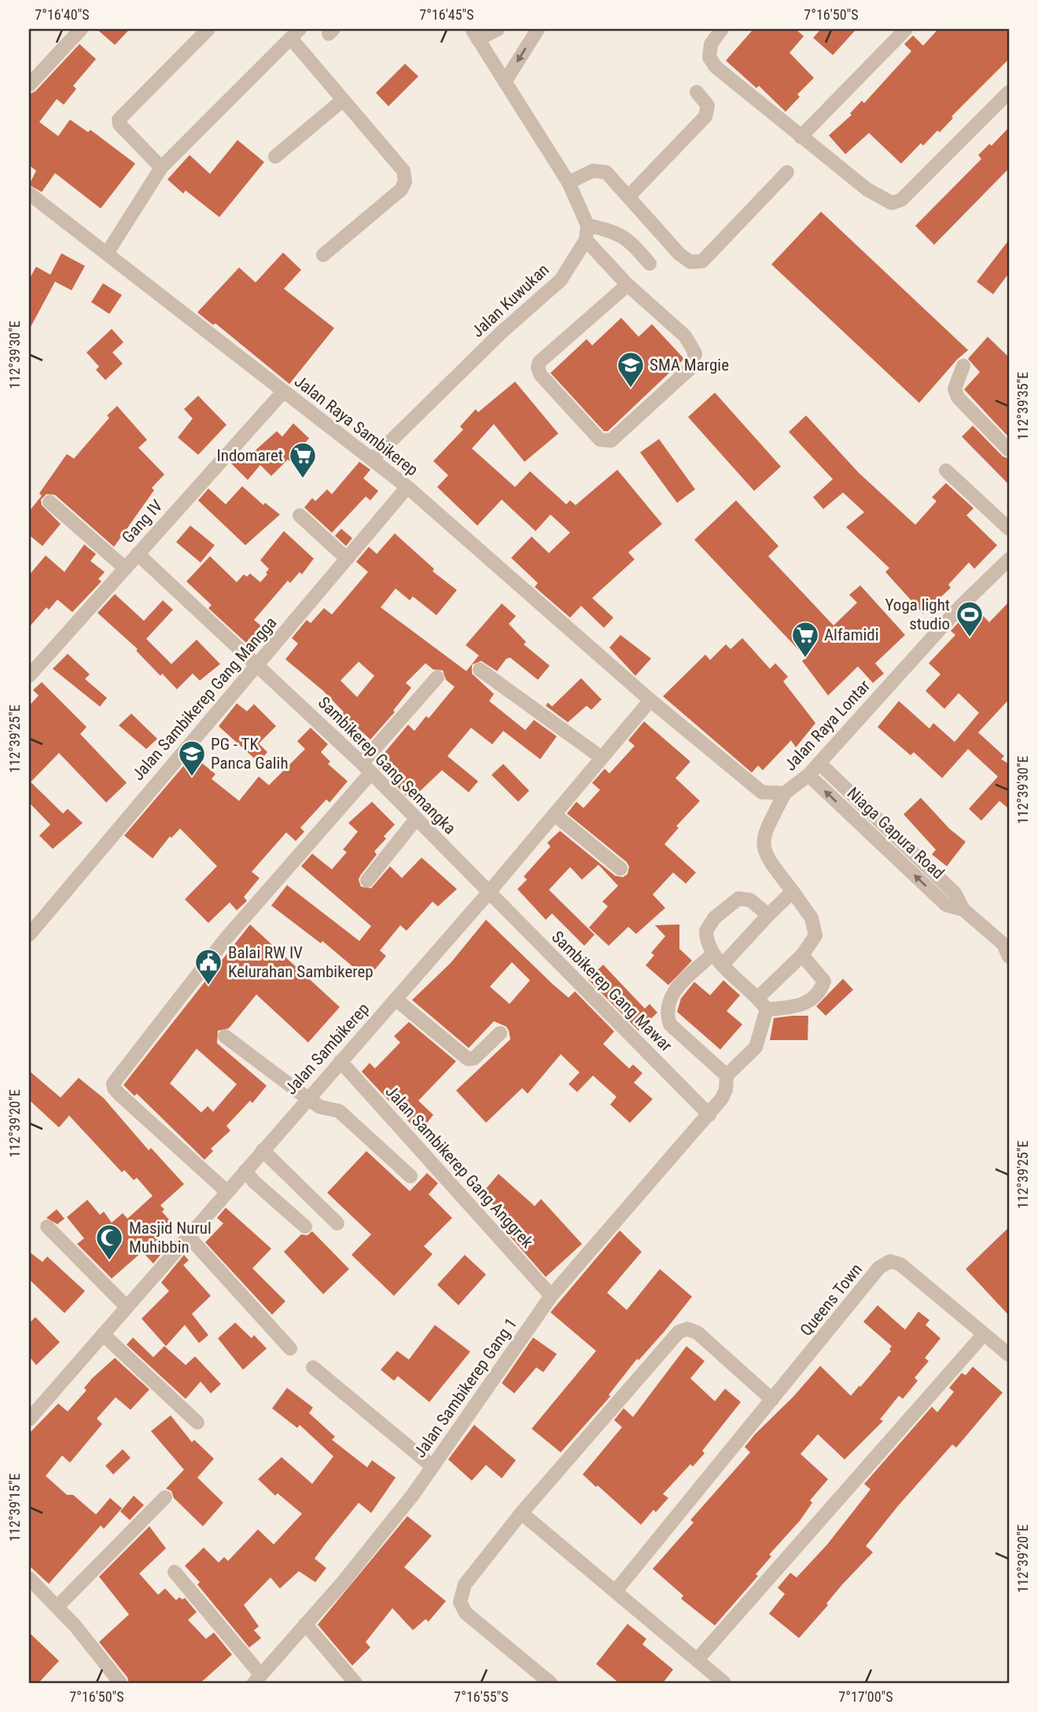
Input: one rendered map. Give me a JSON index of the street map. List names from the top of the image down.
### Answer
{
  "streets": {
    "street": [
      "Jalan Kuwukan",
      "Jalan Raya Sambikerep",
      "Gang IV",
      "Jalan Sambikerep Gang Mangga",
      "Jalan Raya Lontar",
      "Sambikerep Gang Semangka",
      "Niaga Gapura Road",
      "Sambikerep Gang Mawar",
      "Jalan Sambikerep",
      "Jalan Sambikerep Gang Anggrek",
      "Queens Town",
      "Jalan Sambikerep Gang 1"
    ]
  },
  "crossings": [
    ["Jalan Kuwukan", "Jalan Raya Sambikerep"],
    ["Jalan Raya Sambikerep", "Gang IV"],
    ["Jalan Raya Sambikerep", "Jalan Sambikerep Gang Mangga"],
    ["Jalan Raya Sambikerep", "Jalan Raya Lontar"],
    ["Jalan Raya Sambikerep", "Jalan Sambikerep"],
    ["Gang IV", "Sambikerep Gang Semangka"],
    ["Jalan Sambikerep Gang Mangga", "Sambikerep Gang Semangka"],
    ["Jalan Raya Lontar", "Niaga Gapura Road"],
    ["Jalan Raya Lontar", "Jalan Sambikerep"],
    ["Sambikerep Gang Semangka", "Sambikerep Gang Mawar"],
    ["Sambikerep Gang Semangka", "Jalan Sambikerep"],
    ["Sambikerep Gang Mawar", "Jalan Sambikerep"],
    ["Sambikerep Gang Mawar", "Jalan Sambikerep Gang 1"],
    ["Jalan Sambikerep", "Jalan Sambikerep Gang Anggrek"],
    ["Jalan Sambikerep Gang Anggrek", "Jalan Sambikerep Gang 1"]
  ],
  "places": {
    "school or university": ["SMA Margie", "PG - TK Panca Galih"],
    "supermarket": ["Indomaret", "Alfamidi"],
    "sports": ["Yoga light studio"],
    "public building": ["Balai RW IV Kelurahan Sambikerep"],
    "mosque": ["Masjid Nurul Muhibbin"]
  },
  "coordinates": [
    "7°16'40\"S",
    "7°16'45\"S",
    "7°16'50\"S",
    "112°39'30\"E",
    "112°39'35\"E",
    "112°39'25\"E",
    "112°39'20\"E",
    "112°39'15\"E",
    "7°16'55\"S",
    "7°17'00\"S"
  ]
}
